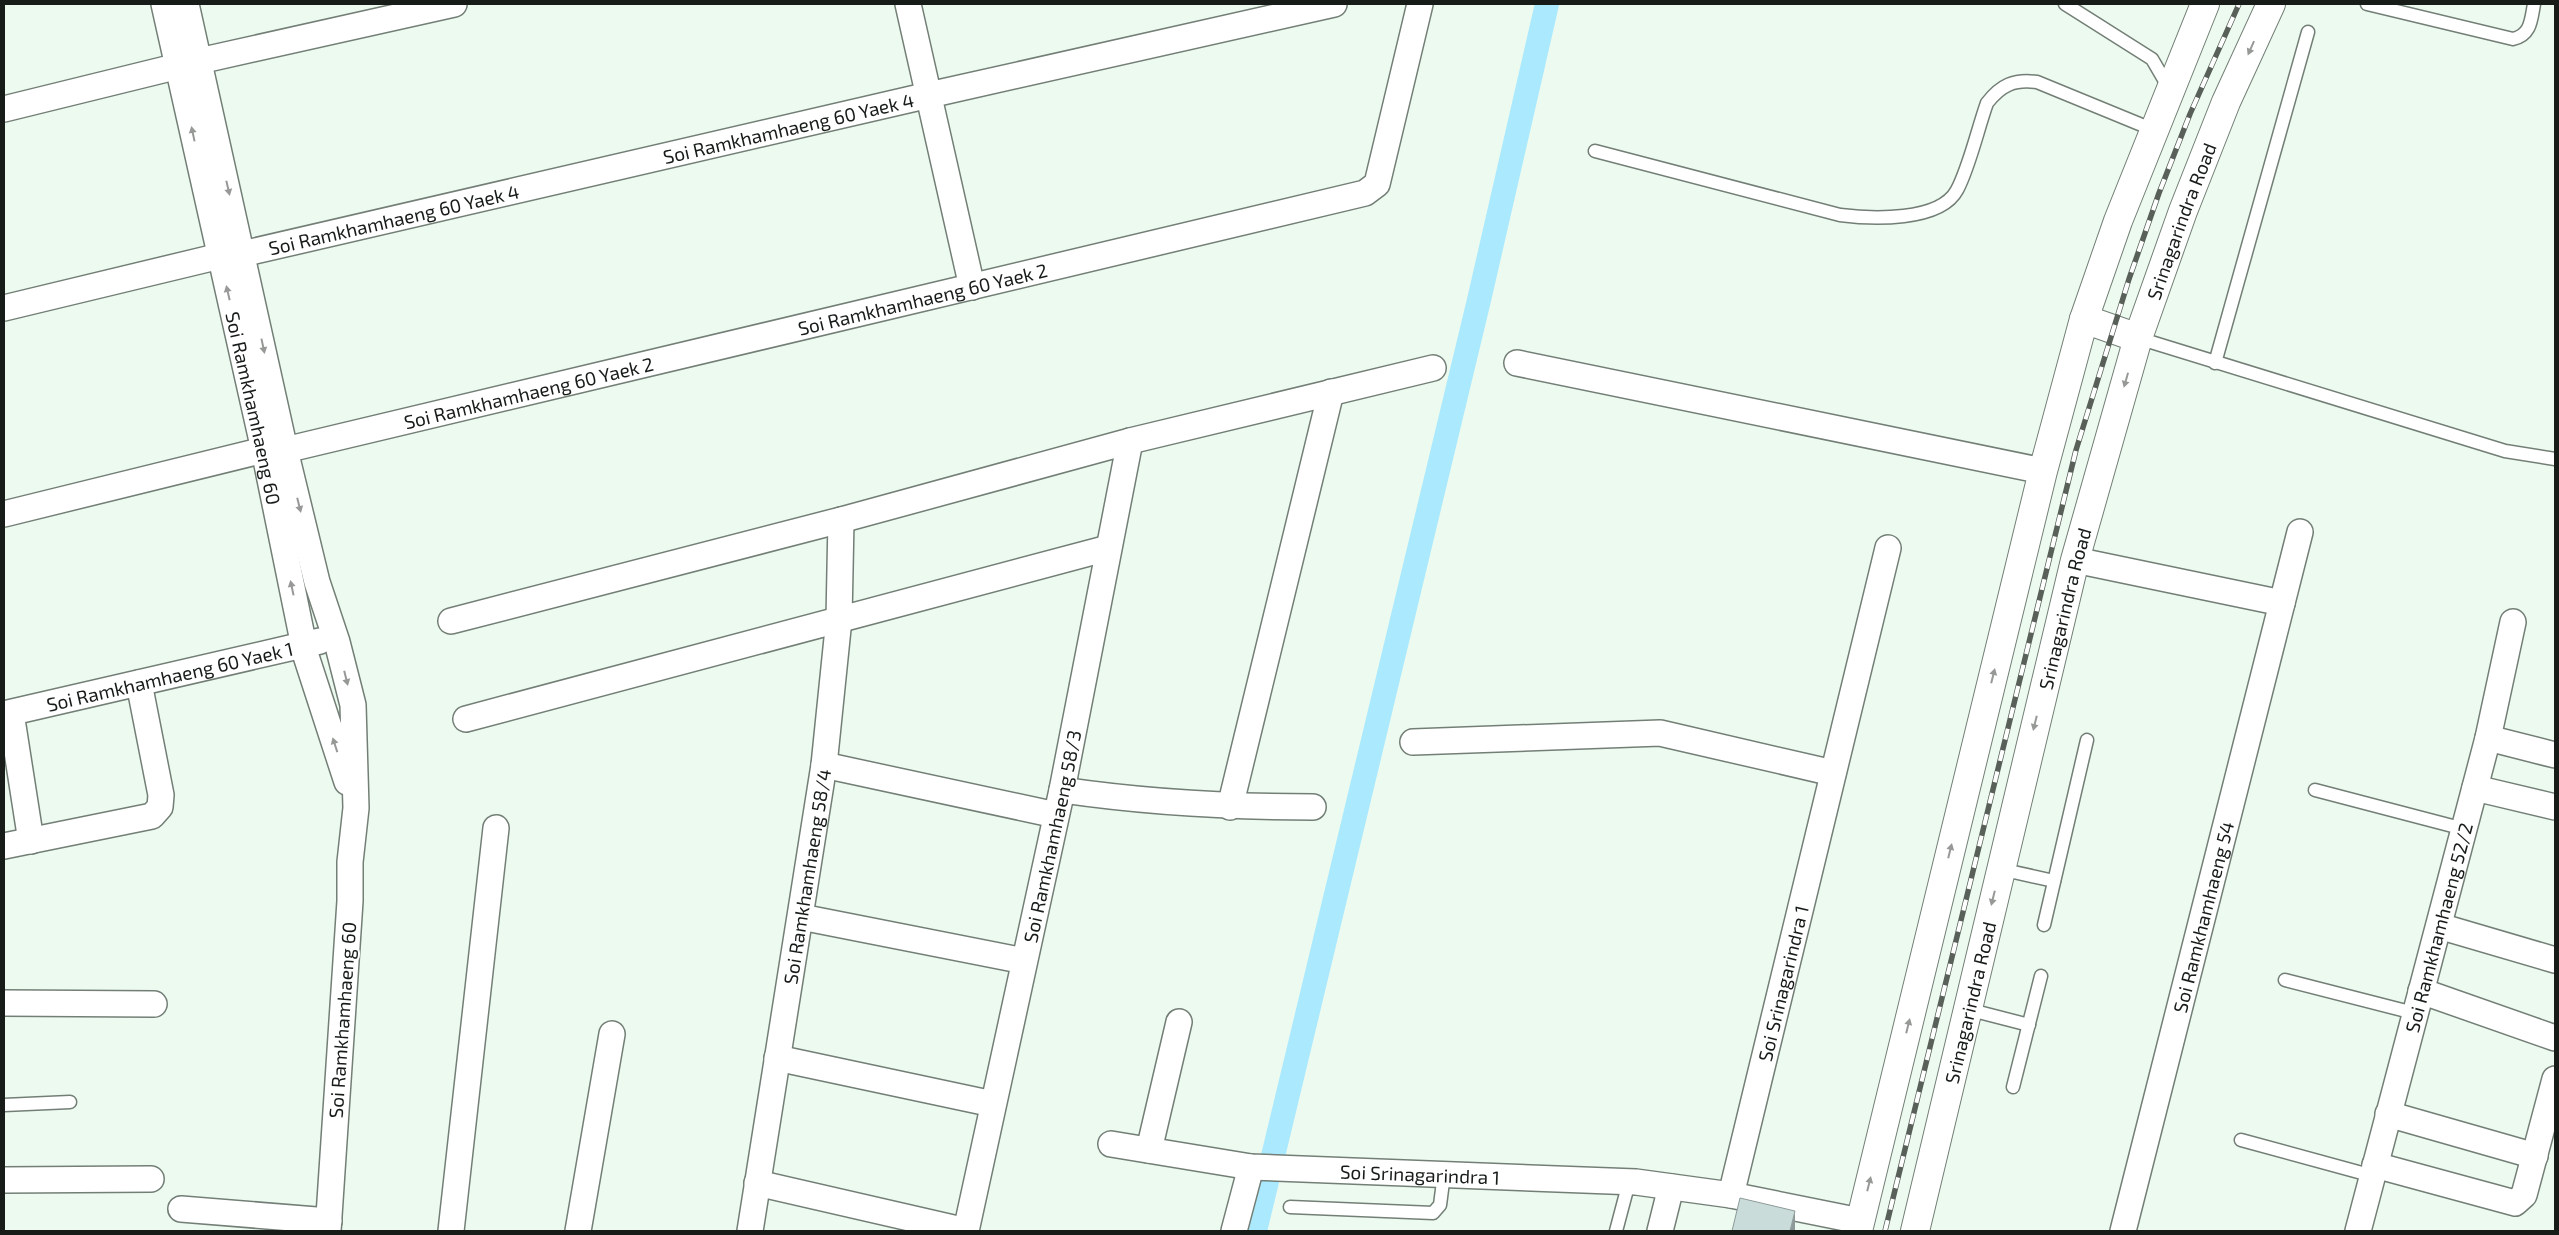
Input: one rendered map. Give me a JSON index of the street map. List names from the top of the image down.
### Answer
{
  "streets": {
    "main road": ["Srinagarindra Road"],
    "street": [
      "Soi Ramkhamhaeng 60 Yaek 4",
      "Soi Ramkhamhaeng 60 Yaek 2",
      "Soi Ramkhamhaeng 60",
      "Soi Ramkhamhaeng 60 Yaek 1",
      "Soi Ramkhamhaeng 58/3",
      "Soi Ramkhamhaeng 58/4",
      "Soi Ramkhamhaeng 54",
      "Soi Ramkhamhaeng 52/2",
      "Soi Srinagarindra 1"
    ]
  },
  "crossings": [
    ["Soi Ramkhamhaeng 60 Yaek 4", "Soi Ramkhamhaeng 60"],
    ["Soi Ramkhamhaeng 60 Yaek 2", "Soi Ramkhamhaeng 60"],
    ["Soi Ramkhamhaeng 60", "Soi Ramkhamhaeng 60 Yaek 1"]
  ]
}
